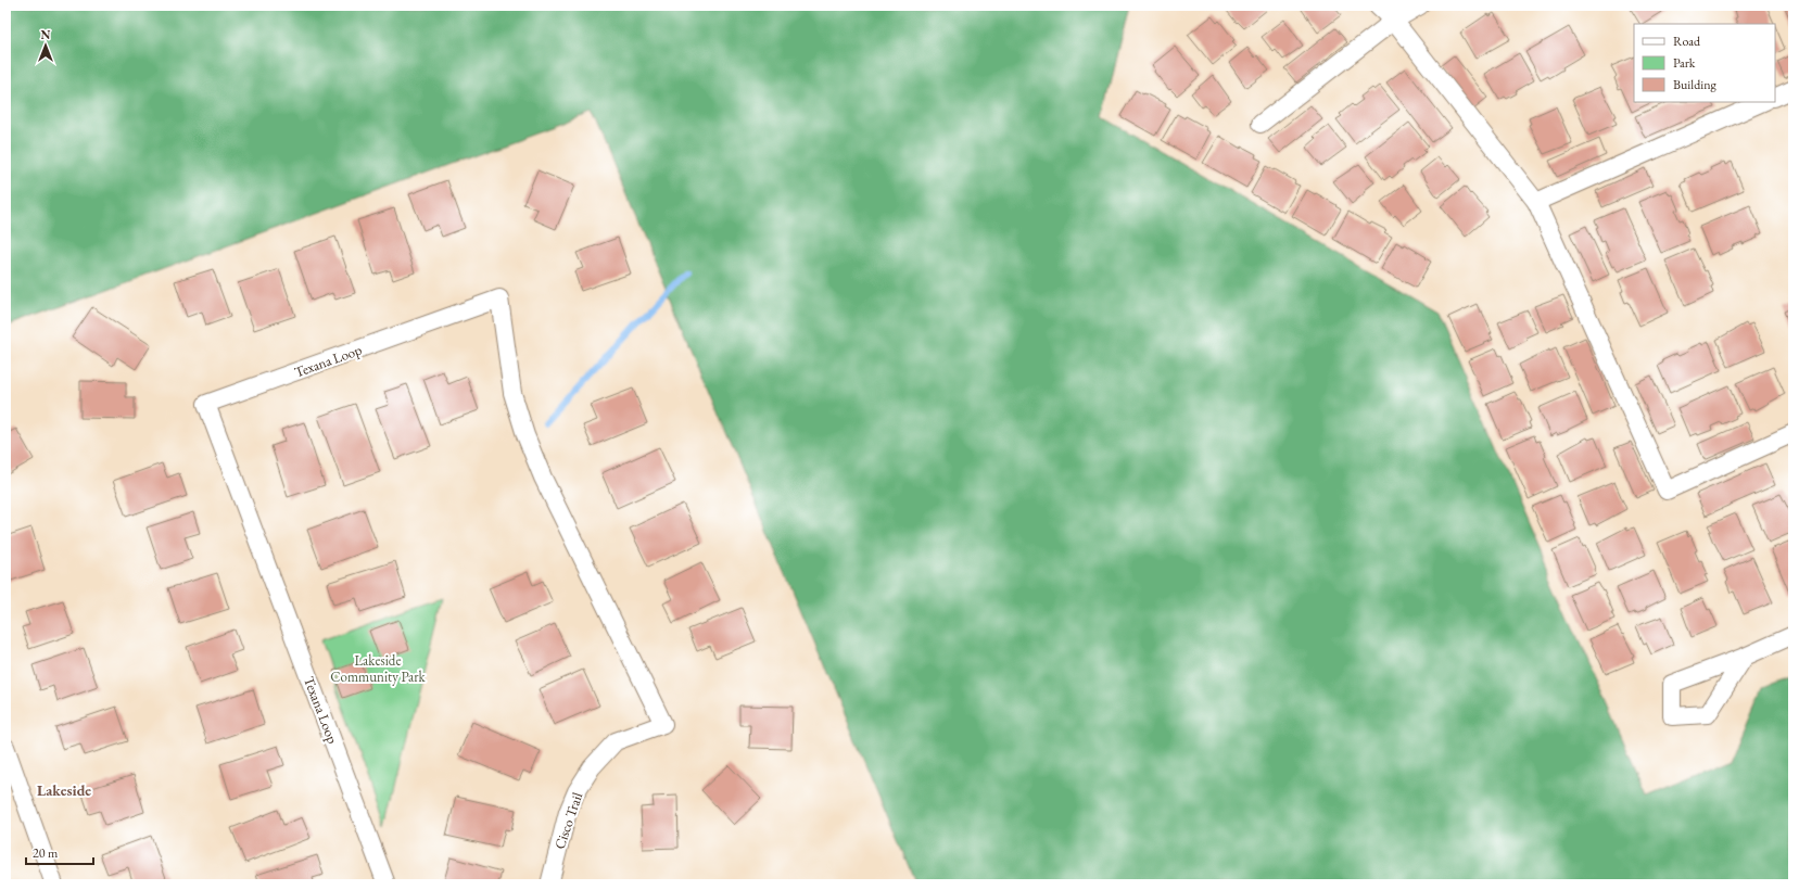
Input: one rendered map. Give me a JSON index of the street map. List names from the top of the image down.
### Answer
{
  "streets": {
    "street": ["Texana Loop", "Cisco Trail"]
  },
  "crossings": [
    ["Texana Loop", "Cisco Trail"]
  ],
  "districts": ["Lakeside"],
  "parks": ["Lakeside Community Park"],
  "legend": ["Road", "Park", "Building"],
  "scale_bar": "20 m",
  "north": "top"
}
